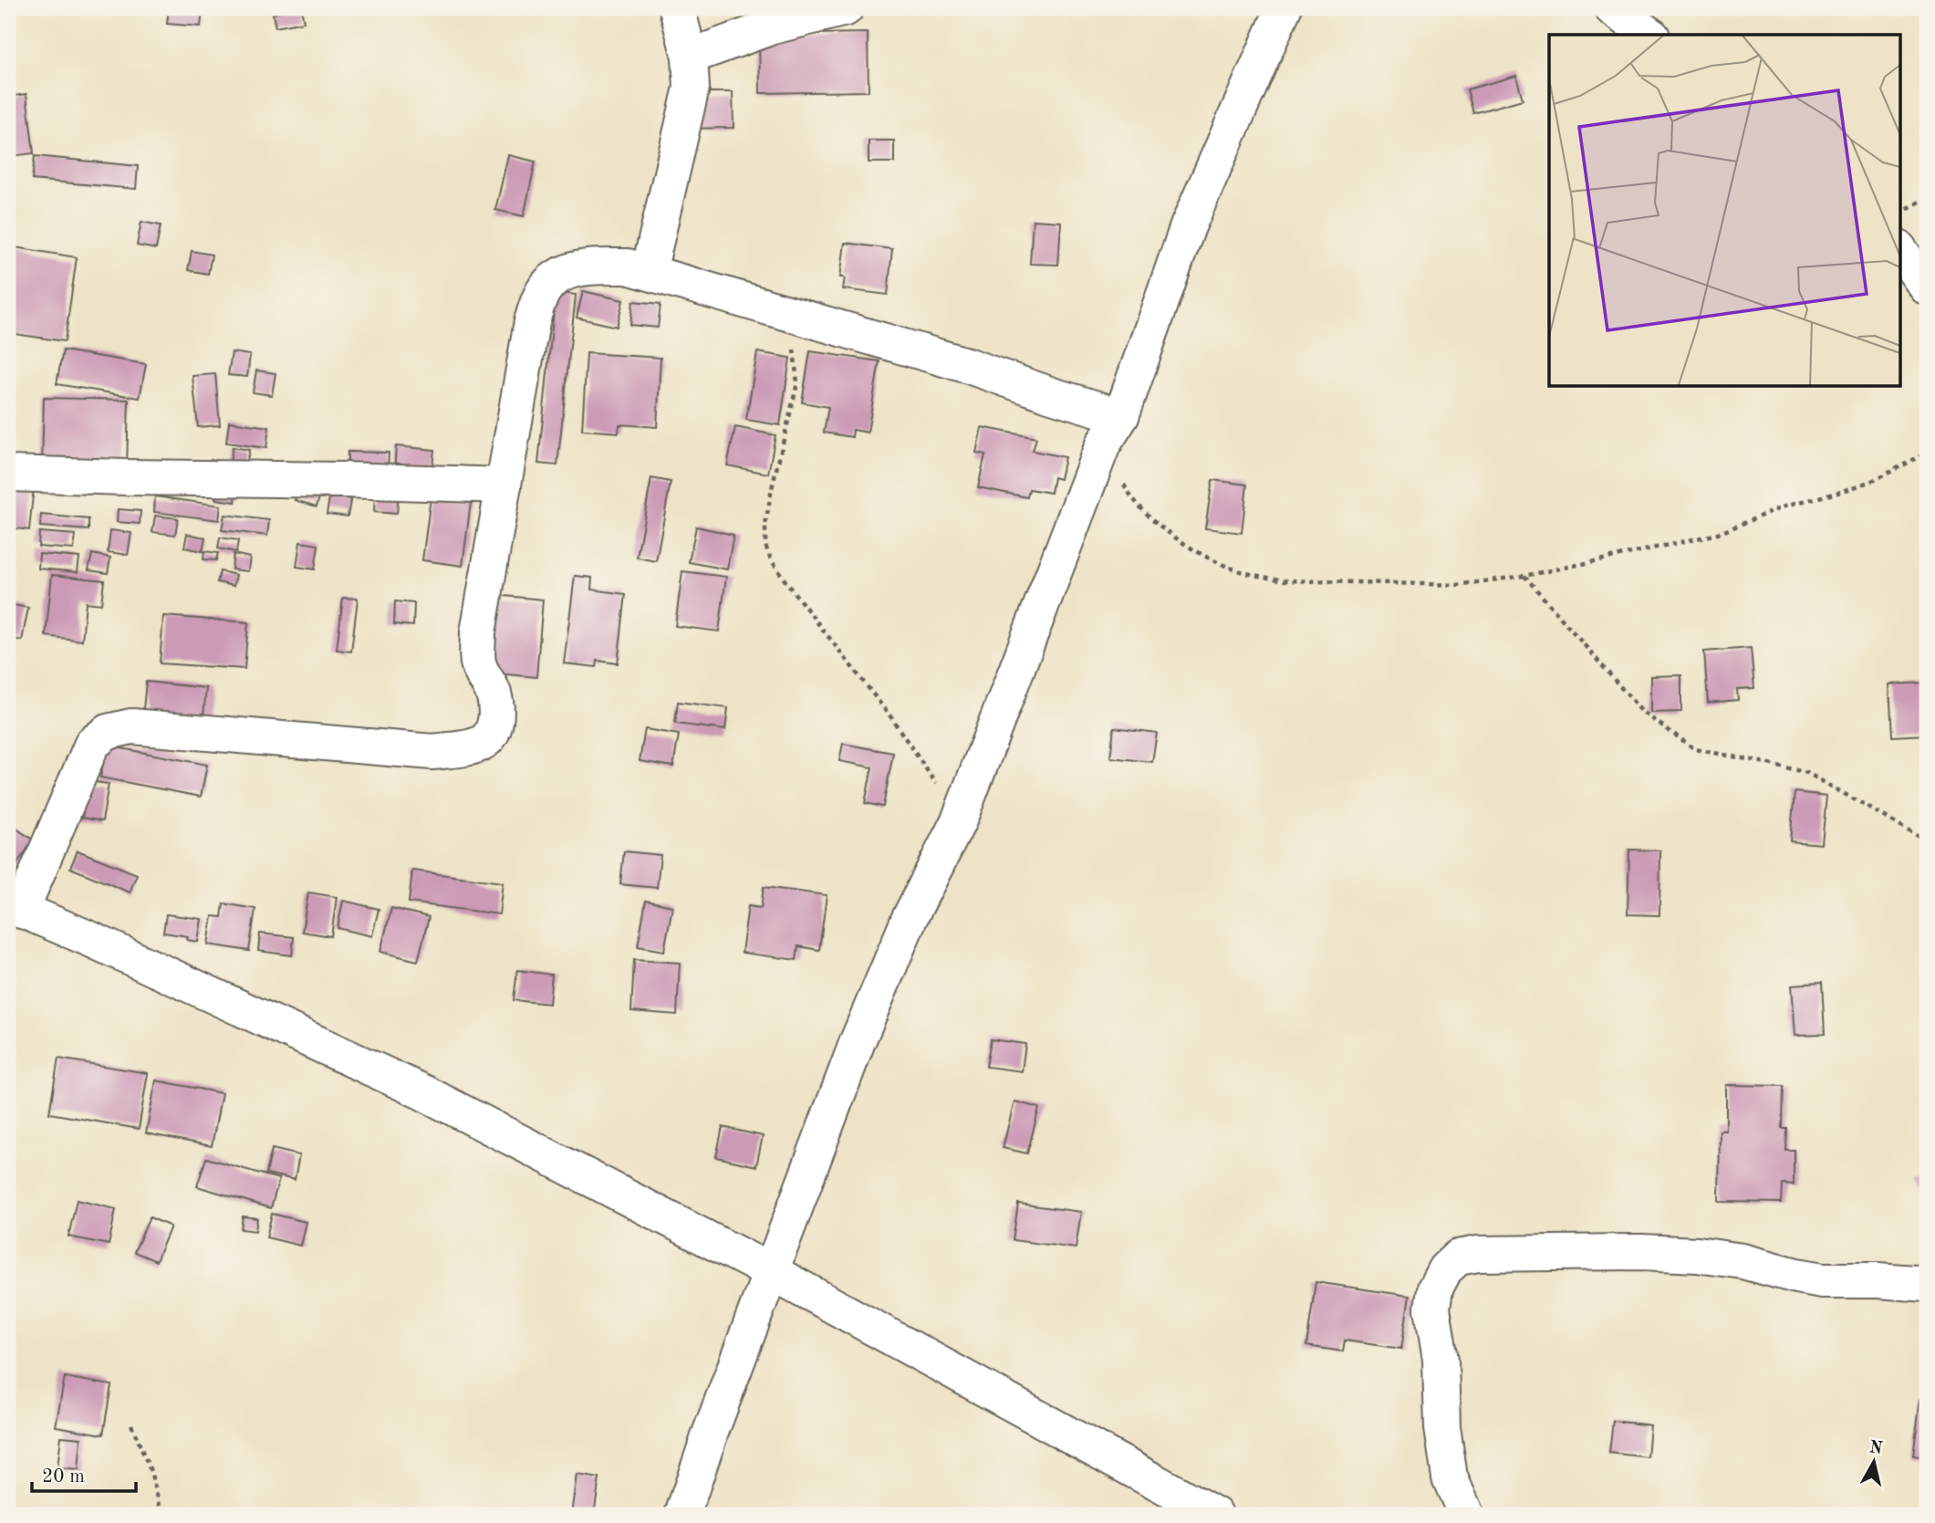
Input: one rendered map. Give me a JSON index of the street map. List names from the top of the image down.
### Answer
{
  "scale_bar": "20 m",
  "north": "top"
}
